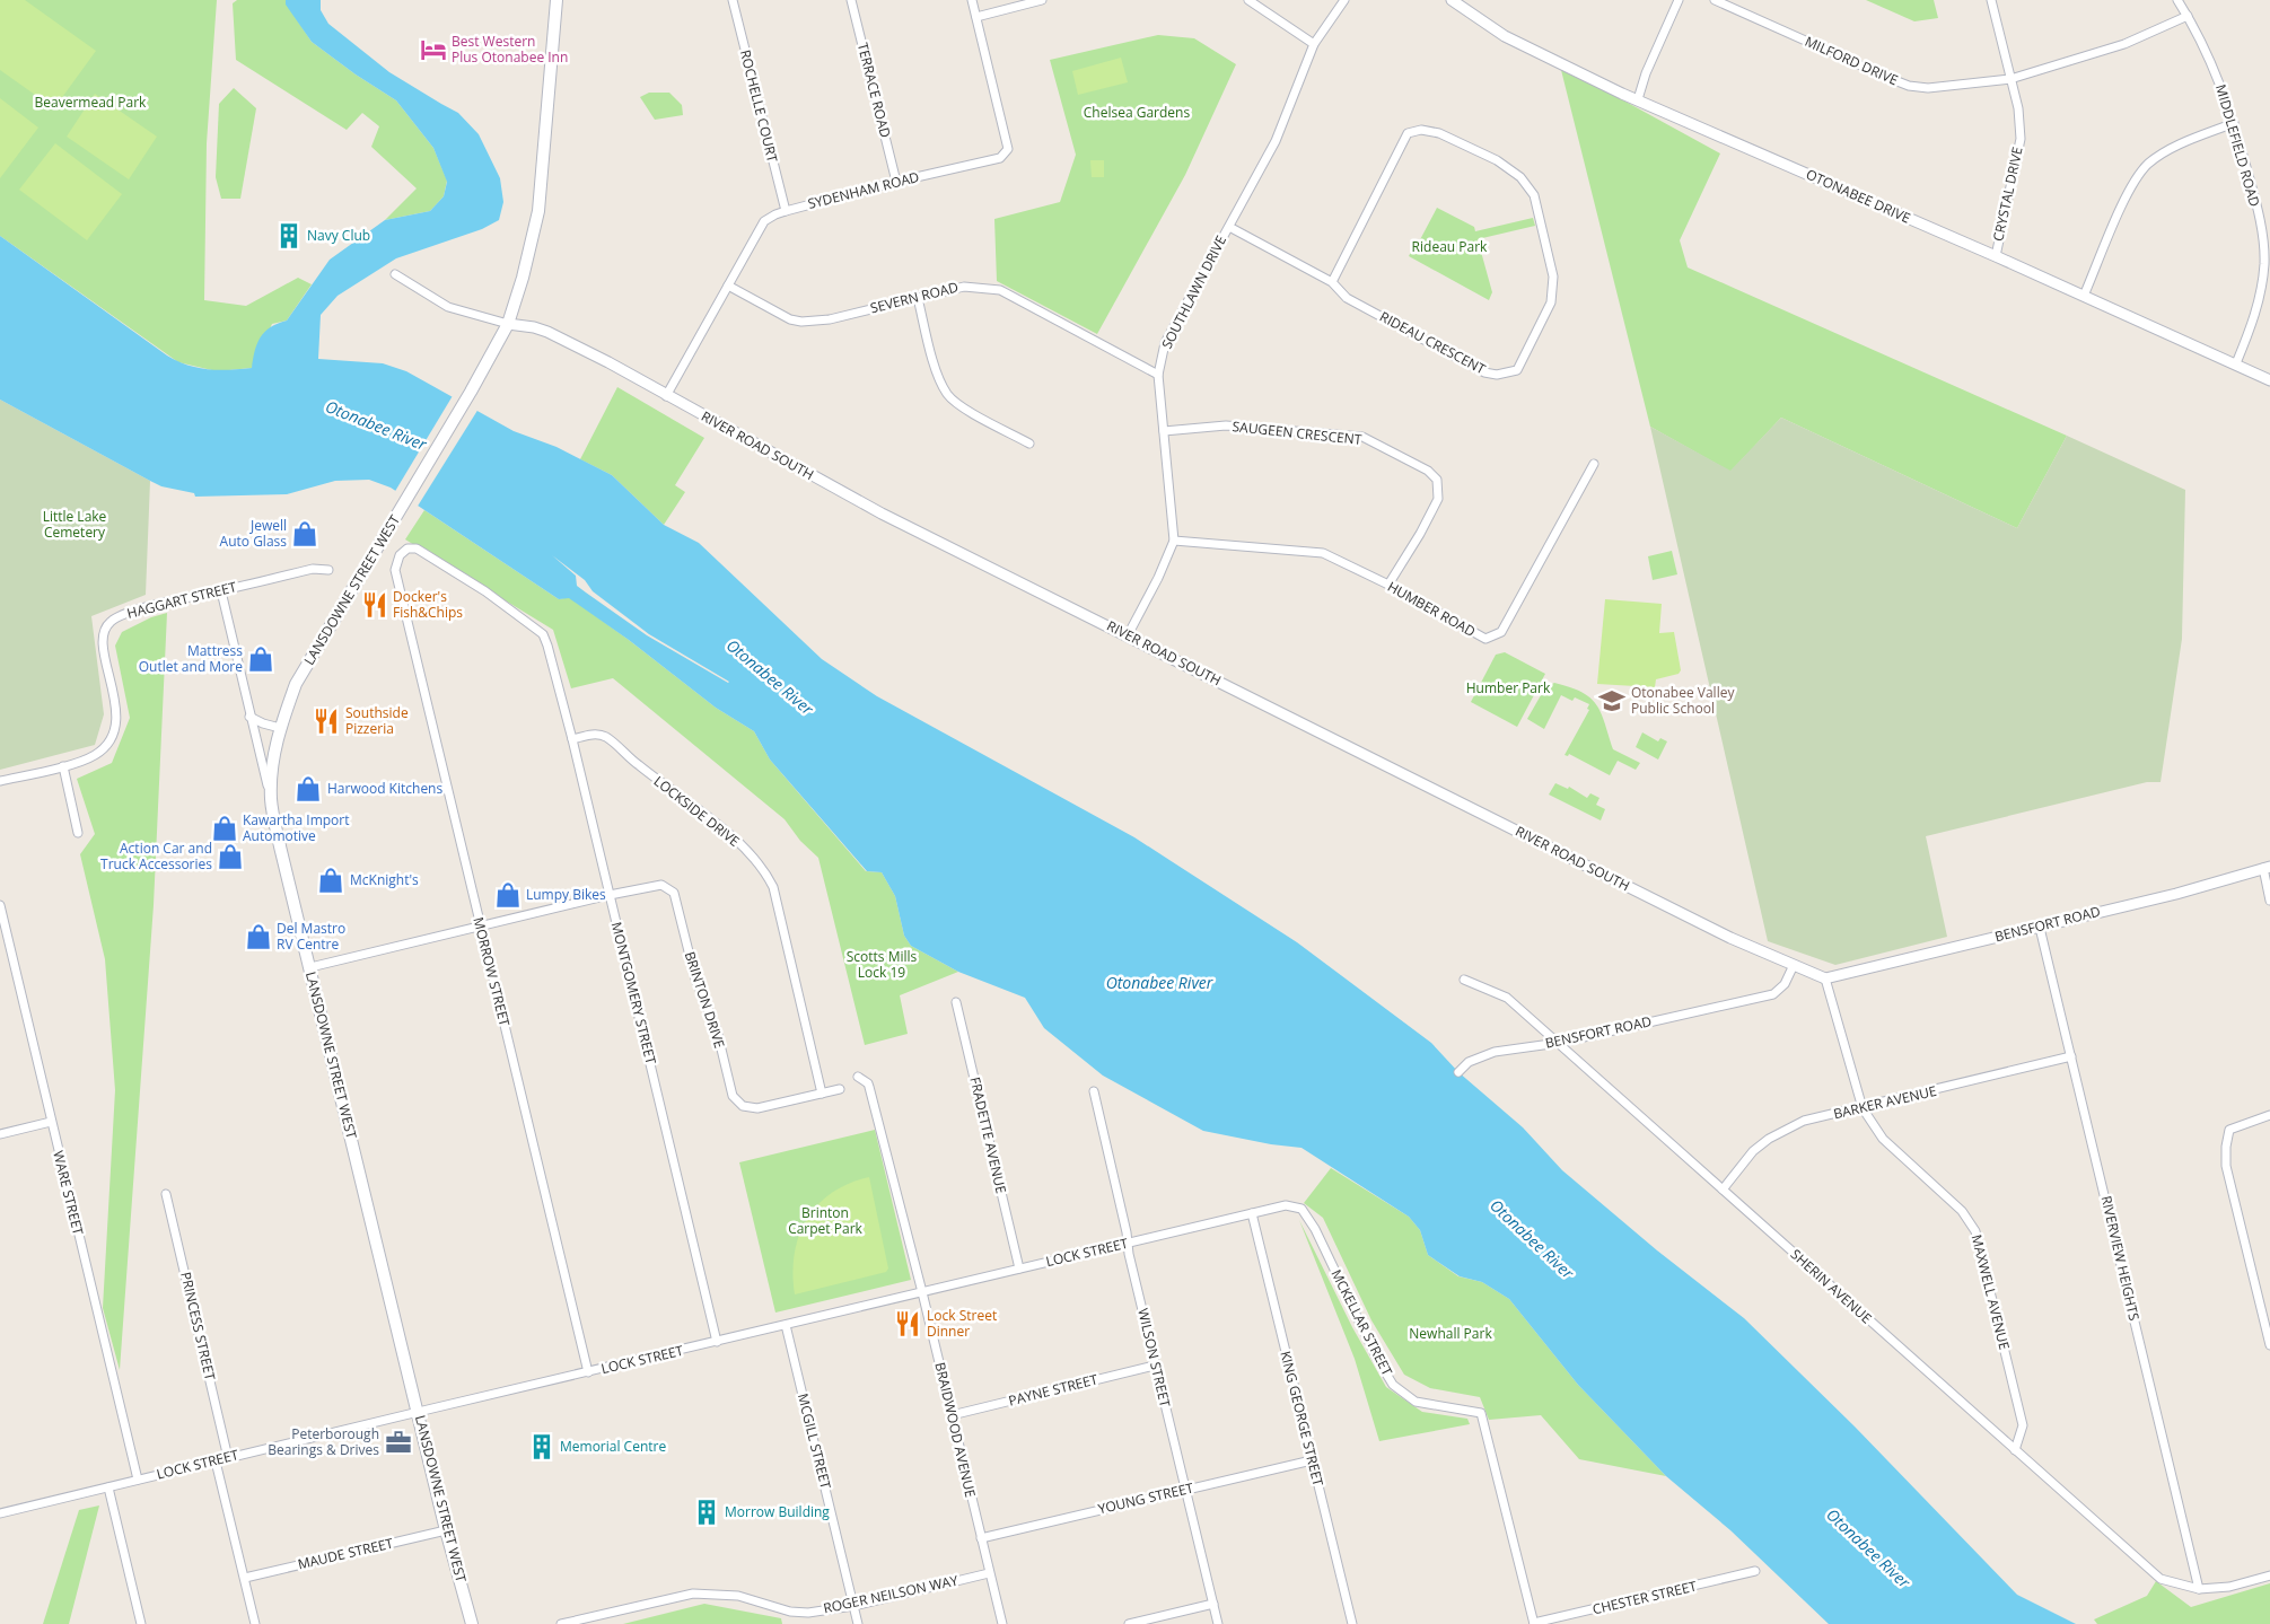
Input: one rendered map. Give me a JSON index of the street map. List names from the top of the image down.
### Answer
{
  "streets": {
    "main road": ["LANSDOWNE STREET WEST"],
    "street": [
      "MILFORD DRIVE",
      "TERRACE ROAD",
      "ROCHELLE COURT",
      "MIDDLEFIELD ROAD",
      "SYDENHAM ROAD",
      "CRYSTAL DRIVE",
      "OTONABEE DRIVE",
      "SOUTHLAWN DRIVE",
      "SEVERN ROAD",
      "RIDEAU CRESCENT",
      "SAUGEEN CRESCENT",
      "RIVER ROAD SOUTH",
      "HAGGART STREET",
      "HUMBER ROAD",
      "LOCKSIDE DRIVE",
      "BENSFORT ROAD",
      "MORROW STREET",
      "MONTGOMERY STREET",
      "BRINTON DRIVE",
      "BARKER AVENUE",
      "FRADETTE AVENUE",
      "WARE STREET",
      "LOCK STREET",
      "RIVERVIEW HEIGHTS",
      "SHERIN AVENUE",
      "MAXWELL AVENUE",
      "MCKELLAR STREET",
      "PRINCESS STREET",
      "WILSON STREET",
      "PAYNE STREET",
      "KING GEORGE STREET",
      "BRAIDWOOD AVENUE",
      "MCGILL STREET",
      "YOUNG STREET",
      "MAUDE STREET",
      "ROGER NEILSON WAY",
      "CHESTER STREET"
    ]
  },
  "crossings": [
    ["MILFORD DRIVE", "MIDDLEFIELD ROAD"],
    ["MILFORD DRIVE", "CRYSTAL DRIVE"],
    ["TERRACE ROAD", "SYDENHAM ROAD"],
    ["ROCHELLE COURT", "SYDENHAM ROAD"],
    ["MIDDLEFIELD ROAD", "OTONABEE DRIVE"],
    ["SYDENHAM ROAD", "SEVERN ROAD"],
    ["SYDENHAM ROAD", "RIVER ROAD SOUTH"],
    ["CRYSTAL DRIVE", "OTONABEE DRIVE"],
    ["SOUTHLAWN DRIVE", "SEVERN ROAD"],
    ["SOUTHLAWN DRIVE", "RIDEAU CRESCENT"],
    ["SOUTHLAWN DRIVE", "SAUGEEN CRESCENT"],
    ["SOUTHLAWN DRIVE", "RIVER ROAD SOUTH"],
    ["SOUTHLAWN DRIVE", "HUMBER ROAD"],
    ["SAUGEEN CRESCENT", "HUMBER ROAD"],
    ["RIVER ROAD SOUTH", "LANSDOWNE STREET WEST"],
    ["RIVER ROAD SOUTH", "BENSFORT ROAD"],
    ["RIVER ROAD SOUTH", "MAXWELL AVENUE"],
    ["LANSDOWNE STREET WEST", "BRINTON DRIVE"],
    ["LANSDOWNE STREET WEST", "LOCK STREET"],
    ["LANSDOWNE STREET WEST", "MAUDE STREET"],
    ["LOCKSIDE DRIVE", "MONTGOMERY STREET"],
    ["LOCKSIDE DRIVE", "BRINTON DRIVE"],
    ["BENSFORT ROAD", "RIVERVIEW HEIGHTS"],
    ["BENSFORT ROAD", "SHERIN AVENUE"],
    ["BENSFORT ROAD", "MAXWELL AVENUE"],
    ["MORROW STREET", "MONTGOMERY STREET"],
    ["MORROW STREET", "BRINTON DRIVE"],
    ["MORROW STREET", "LOCK STREET"],
    ["MONTGOMERY STREET", "BRINTON DRIVE"],
    ["MONTGOMERY STREET", "LOCK STREET"],
    ["BARKER AVENUE", "RIVERVIEW HEIGHTS"],
    ["BARKER AVENUE", "SHERIN AVENUE"],
    ["BARKER AVENUE", "MAXWELL AVENUE"],
    ["FRADETTE AVENUE", "LOCK STREET"],
    ["WARE STREET", "LOCK STREET"],
    ["LOCK STREET", "MCKELLAR STREET"],
    ["LOCK STREET", "PRINCESS STREET"],
    ["LOCK STREET", "WILSON STREET"],
    ["LOCK STREET", "KING GEORGE STREET"],
    ["LOCK STREET", "BRAIDWOOD AVENUE"],
    ["LOCK STREET", "MCGILL STREET"],
    ["RIVERVIEW HEIGHTS", "SHERIN AVENUE"],
    ["SHERIN AVENUE", "MAXWELL AVENUE"],
    ["MCKELLAR STREET", "CHESTER STREET"],
    ["WILSON STREET", "PAYNE STREET"],
    ["WILSON STREET", "YOUNG STREET"],
    ["PAYNE STREET", "BRAIDWOOD AVENUE"],
    ["KING GEORGE STREET", "YOUNG STREET"],
    ["BRAIDWOOD AVENUE", "YOUNG STREET"],
    ["BRAIDWOOD AVENUE", "ROGER NEILSON WAY"],
    ["MCGILL STREET", "ROGER NEILSON WAY"]
  ],
  "water": ["Otonabee River"],
  "parks": [
    "Beavermead Park",
    "Chelsea Gardens",
    "Rideau Park",
    "Little Lake Cemetery",
    "Humber Park",
    "Scotts Mills Lock 19",
    "Brinton Carpet Park",
    "Newhall Park"
  ],
  "places": {
    "hotel": ["Best Western Plus Otonabee Inn"],
    "building": ["Navy Club", "Memorial Centre", "Morrow Building"],
    "shop": [
      "Jewell Auto Glass",
      "Mattress Outlet and More",
      "Harwood Kitchens",
      "Kawartha Import Automotive",
      "Action Car and Truck Accessories",
      "McKnight's",
      "Lumpy Bikes",
      "Del Mastro RV Centre"
    ],
    "restaurant": ["Docker's Fish&Chips", "Southside Pizzeria", "Lock Street Dinner"],
    "school or university": ["Otonabee Valley Public School"],
    "office": ["Peterborough Bearings & Drives"]
  }
}
